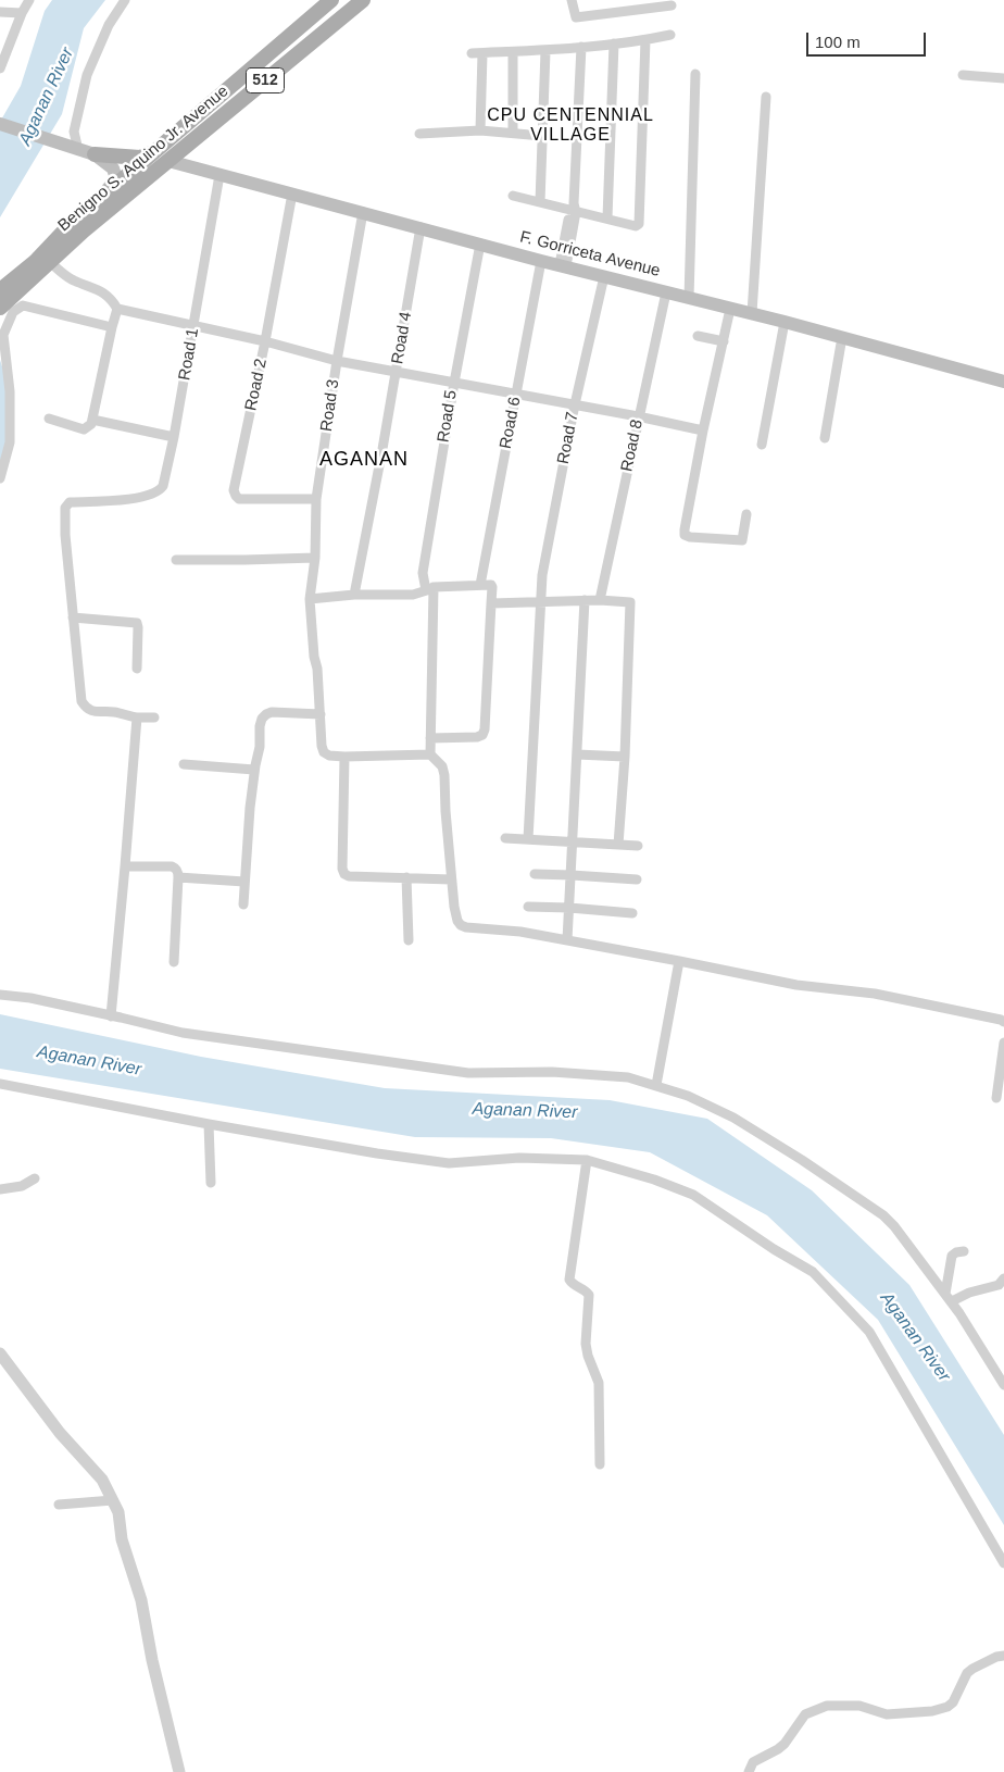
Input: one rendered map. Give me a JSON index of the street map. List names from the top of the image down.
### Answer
{
  "streets": {
    "main road": ["512", "Benigno S. Aquino Jr. Avenue", "F. Gorriceta Avenue"],
    "street": [
      "Road 4",
      "Road 1",
      "Road 2",
      "Road 3",
      "Road 5",
      "Road 6",
      "Road 7",
      "Road 8"
    ]
  },
  "crossings": [
    ["Benigno S. Aquino Jr. Avenue", "F. Gorriceta Avenue"],
    ["F. Gorriceta Avenue", "Road 4"],
    ["F. Gorriceta Avenue", "Road 1"],
    ["F. Gorriceta Avenue", "Road 2"],
    ["F. Gorriceta Avenue", "Road 3"],
    ["F. Gorriceta Avenue", "Road 5"],
    ["F. Gorriceta Avenue", "Road 6"],
    ["F. Gorriceta Avenue", "Road 7"],
    ["F. Gorriceta Avenue", "Road 8"],
    ["Road 2", "Road 3"]
  ],
  "districts": ["CPU CENTENNIAL VILLAGE", "AGANAN"],
  "water": ["Aganan River"],
  "scale_bar": "100 m"
}
